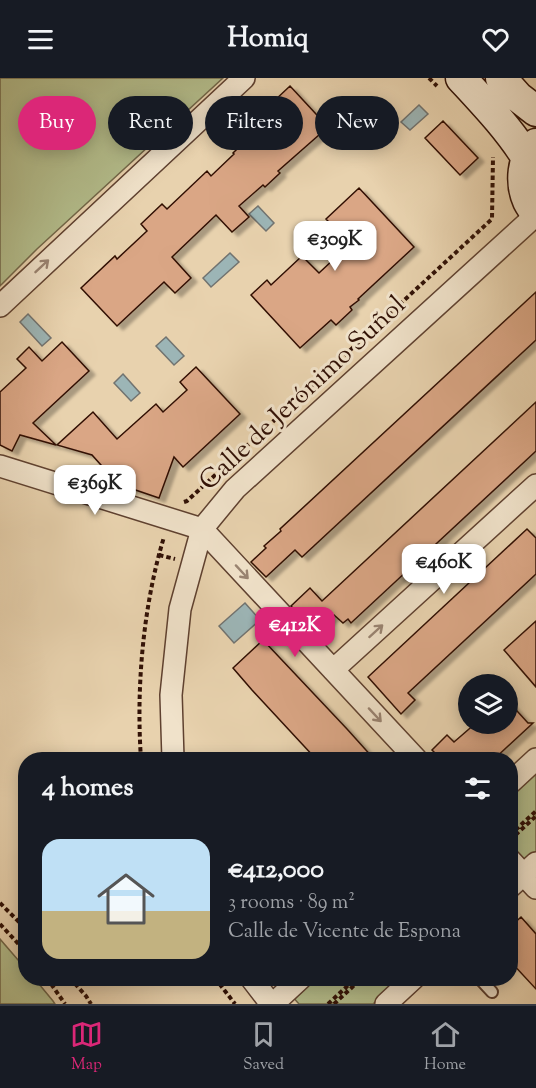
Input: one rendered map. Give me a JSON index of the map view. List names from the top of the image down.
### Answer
{
  "streets": {
    "street": ["Calle de Jerónimo Suñol"]
  },
  "page": {
    "header": "Homiq",
    "chip": [
      "Buy",
      "Rent",
      "Filters",
      "New"
    ],
    "price": [
      "€309K",
      "€369K",
      "€460K",
      "€412K"
    ],
    "heading": "4 homes",
    "list": [
      {
        "name": "€412,000",
        "note": "3 rooms · 89 m² · Calle de Vicente de Espona"
      }
    ],
    "tabs": ["Map", "Saved", "Home"]
  }
}
